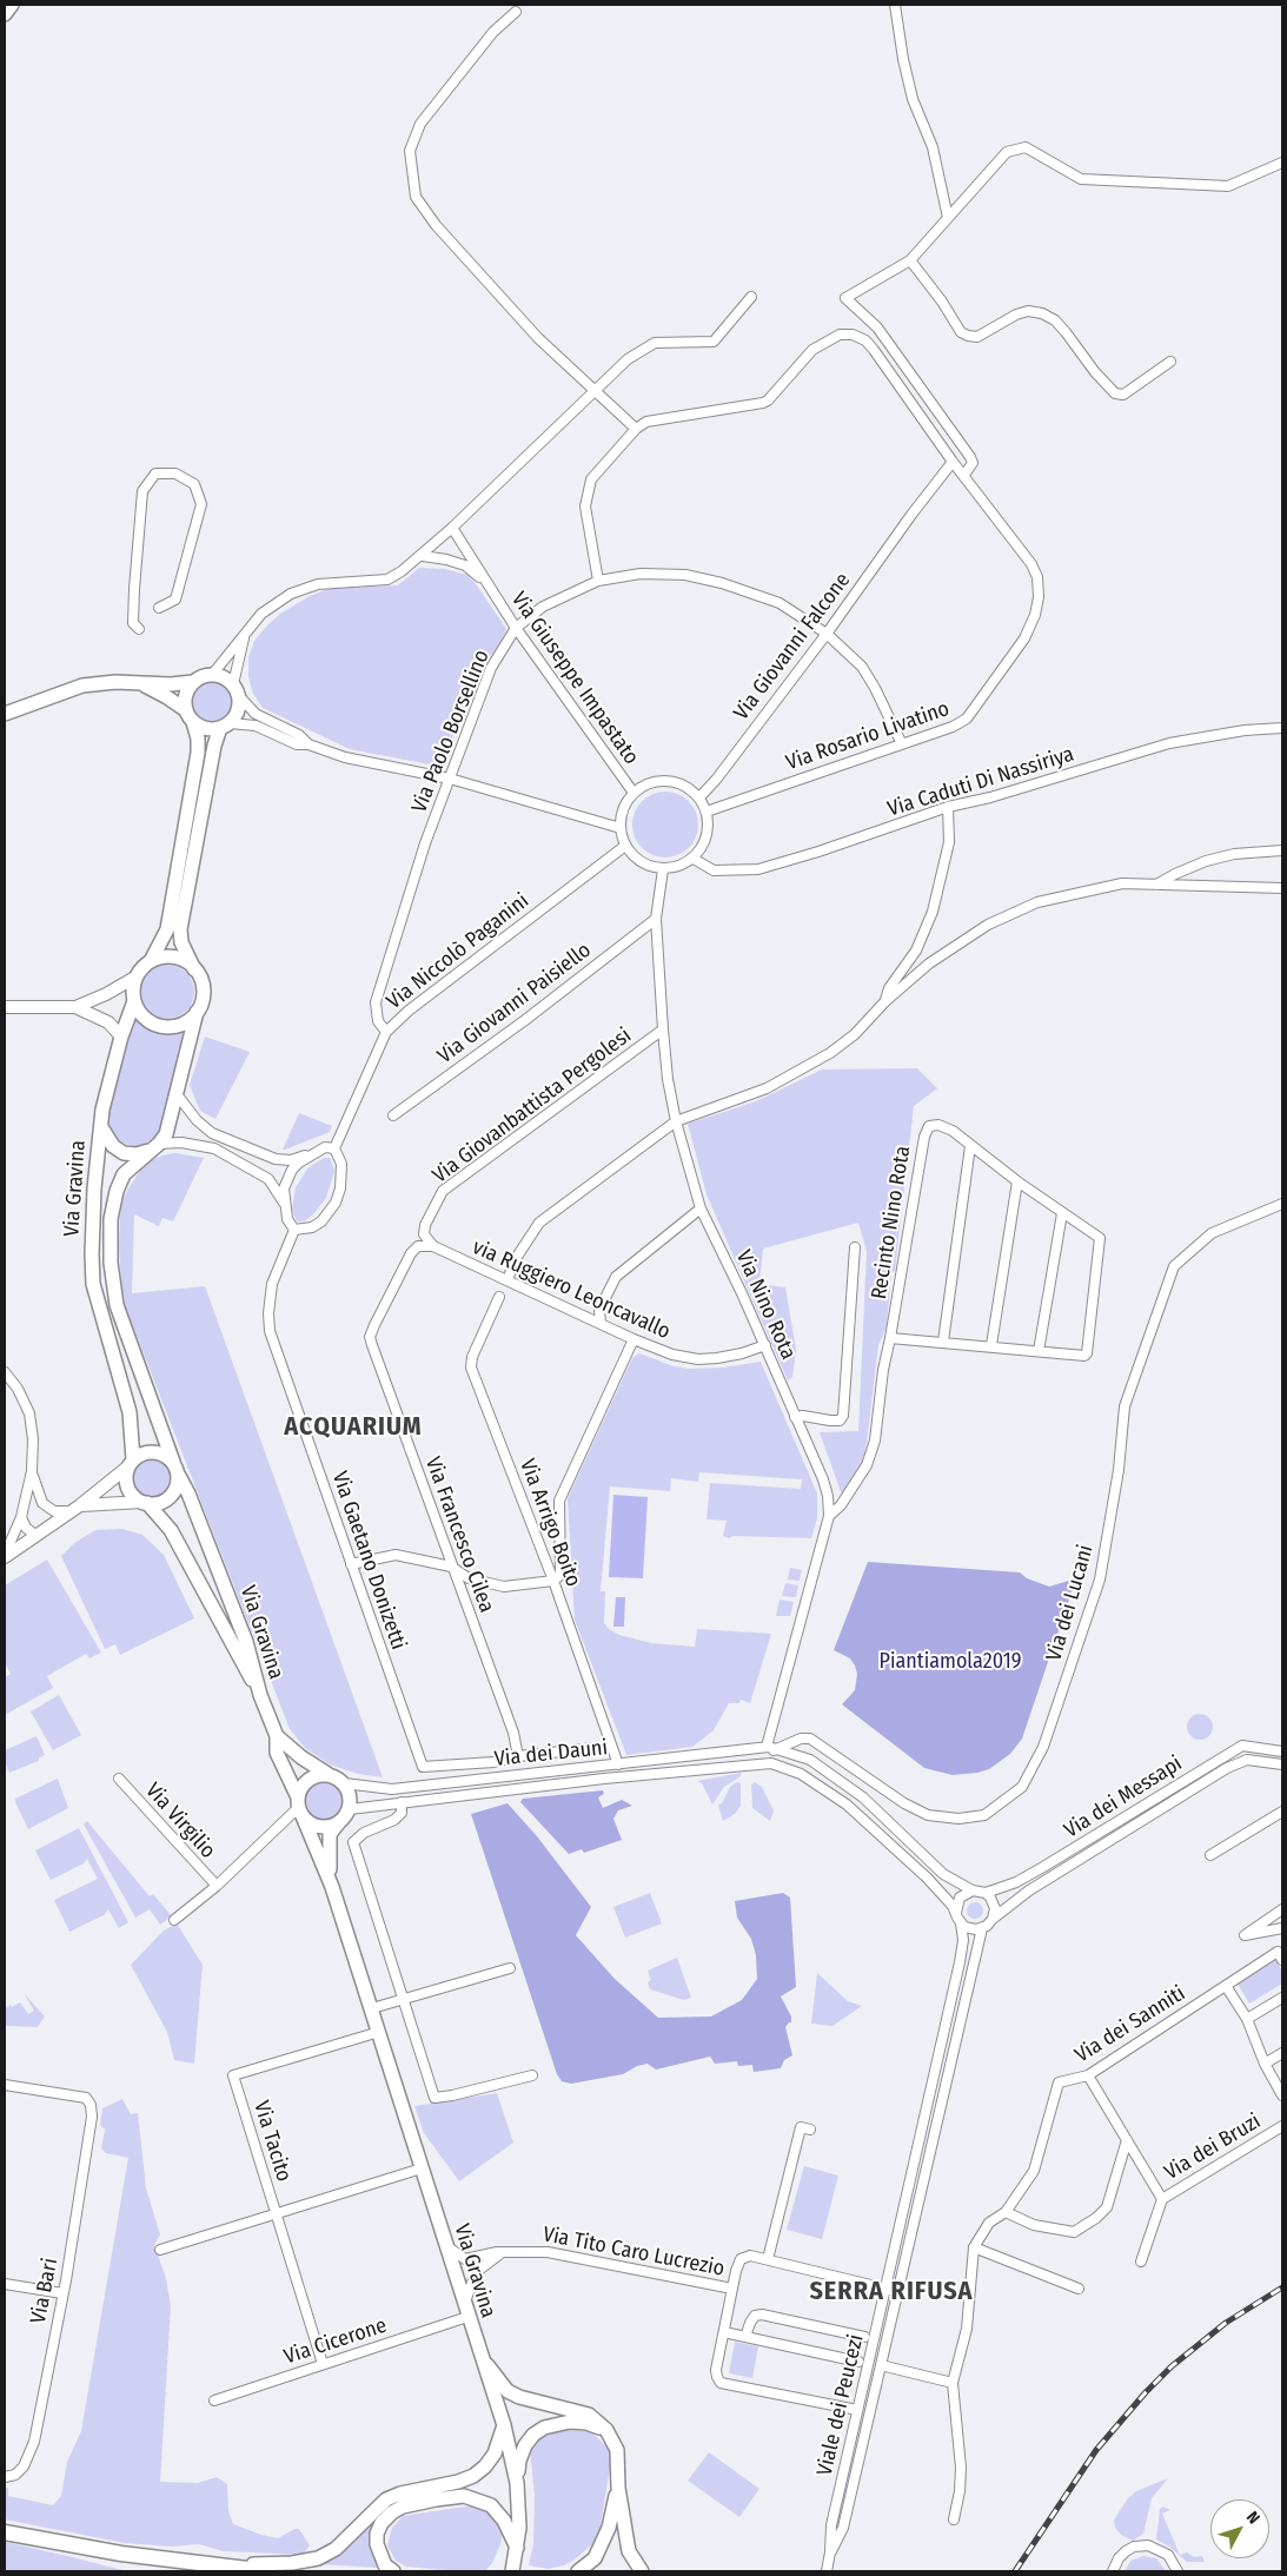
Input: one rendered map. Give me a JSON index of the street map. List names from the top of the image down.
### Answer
{
  "streets": {
    "main road": ["Via Gravina"],
    "street": [
      "Via Giovanni Falcone",
      "Via Giuseppe Impastato",
      "Via Paolo Borsellino",
      "Via Rosario Livatino",
      "Via Caduti Di Nassiriya",
      "Via Niccolò Paganini",
      "Via Giovanni Paisiello",
      "Via Giovanbattista Pergolesi",
      "Recinto Nino Rota",
      "via Ruggiero Leoncavallo",
      "Via Nino Rota",
      "Via Arrigo Boito",
      "Via Francesco Cilea",
      "Via Gaetano Donizetti",
      "Via dei Lucani",
      "Via dei Dauni",
      "Via dei Messapi",
      "Via Virgilio",
      "Via dei Sanniti",
      "Via Tacito",
      "Via dei Bruzi",
      "Via Tito Caro Lucrezio",
      "Via Bari",
      "Via Cicerone",
      "Viale dei Peucezi"
    ]
  },
  "crossings": [
    ["Via Giovanni Falcone", "Via Giuseppe Impastato"],
    ["Via Giovanni Falcone", "Via Paolo Borsellino"],
    ["Via Giovanni Falcone", "Via Rosario Livatino"],
    ["Via Giovanni Falcone", "Via Caduti Di Nassiriya"],
    ["Via Giovanni Falcone", "Via Niccolò Paganini"],
    ["Via Giovanni Falcone", "Via Nino Rota"],
    ["Via Giuseppe Impastato", "Via Paolo Borsellino"],
    ["Via Giuseppe Impastato", "Via Rosario Livatino"],
    ["Via Giuseppe Impastato", "Via Caduti Di Nassiriya"],
    ["Via Giuseppe Impastato", "Via Niccolò Paganini"],
    ["Via Giuseppe Impastato", "Via Nino Rota"],
    ["Via Paolo Borsellino", "Via Rosario Livatino"],
    ["Via Paolo Borsellino", "Via Niccolò Paganini"],
    ["Via Rosario Livatino", "Via Caduti Di Nassiriya"],
    ["Via Rosario Livatino", "Via Niccolò Paganini"],
    ["Via Rosario Livatino", "Via Nino Rota"],
    ["Via Caduti Di Nassiriya", "Via Niccolò Paganini"],
    ["Via Caduti Di Nassiriya", "Via Nino Rota"],
    ["Via Niccolò Paganini", "Via Nino Rota"],
    ["Via Niccolò Paganini", "Via Gaetano Donizetti"],
    ["Via Giovanni Paisiello", "Via Nino Rota"],
    ["Via Giovanbattista Pergolesi", "via Ruggiero Leoncavallo"],
    ["Via Giovanbattista Pergolesi", "Via Nino Rota"],
    ["Via Giovanbattista Pergolesi", "Via Francesco Cilea"],
    ["Via Gravina", "Via Tacito"],
    ["Via Gravina", "Via Tito Caro Lucrezio"],
    ["Via Gravina", "Via Cicerone"],
    ["Recinto Nino Rota", "Via Nino Rota"],
    ["via Ruggiero Leoncavallo", "Via Nino Rota"],
    ["via Ruggiero Leoncavallo", "Via Francesco Cilea"],
    ["Via Nino Rota", "Via dei Dauni"],
    ["Via Arrigo Boito", "Via dei Dauni"],
    ["Via Francesco Cilea", "Via Gaetano Donizetti"],
    ["Via dei Dauni", "Via dei Messapi"],
    ["Via dei Dauni", "Via Virgilio"],
    ["Via dei Dauni", "Viale dei Peucezi"],
    ["Via dei Messapi", "Viale dei Peucezi"],
    ["Via Tacito", "Via Cicerone"],
    ["Via Tito Caro Lucrezio", "Viale dei Peucezi"]
  ],
  "districts": ["ACQUARIUM", "SERRA RIFUSA"],
  "parks": ["Piantiamola2019"],
  "north": "top right"
}
